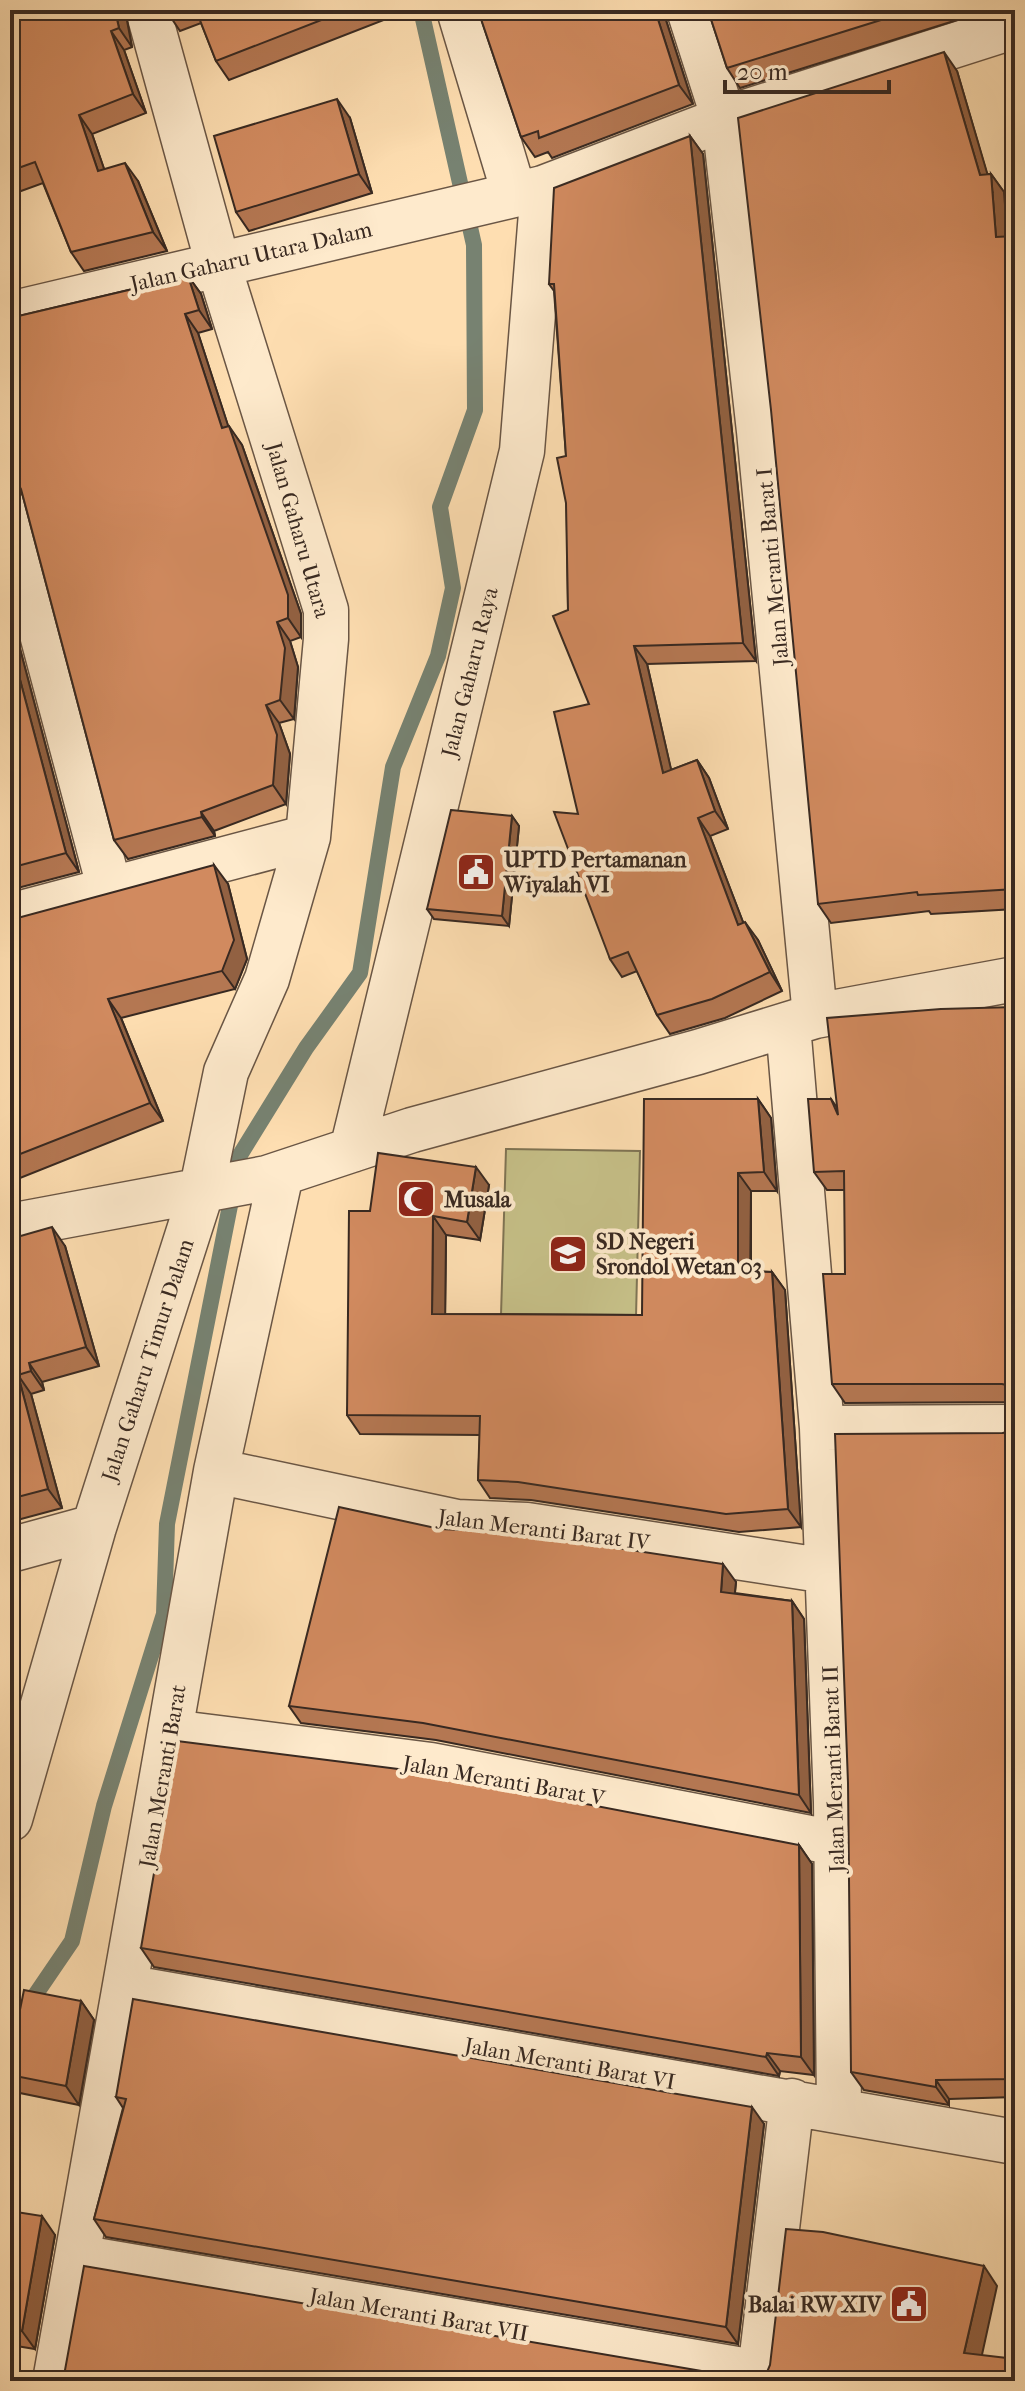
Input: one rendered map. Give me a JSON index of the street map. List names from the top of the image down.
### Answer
{
  "streets": {
    "street": [
      "Jalan Gaharu Utara Dalam",
      "Jalan Gaharu Utara",
      "Jalan Meranti Barat I",
      "Jalan Gaharu Raya",
      "Jalan Gaharu Timur Dalam",
      "Jalan Meranti Barat IV",
      "Jalan Meranti Barat II",
      "Jalan Meranti Barat",
      "Jalan Meranti Barat V",
      "Jalan Meranti Barat VI",
      "Jalan Meranti Barat VII"
    ]
  },
  "crossings": [
    ["Jalan Gaharu Utara Dalam", "Jalan Gaharu Utara"],
    ["Jalan Gaharu Utara Dalam", "Jalan Gaharu Raya"],
    ["Jalan Gaharu Utara", "Jalan Gaharu Timur Dalam"],
    ["Jalan Meranti Barat I", "Jalan Meranti Barat II"],
    ["Jalan Meranti Barat IV", "Jalan Meranti Barat II"],
    ["Jalan Meranti Barat IV", "Jalan Meranti Barat"],
    ["Jalan Meranti Barat II", "Jalan Meranti Barat V"],
    ["Jalan Meranti Barat II", "Jalan Meranti Barat VI"],
    ["Jalan Meranti Barat", "Jalan Meranti Barat V"],
    ["Jalan Meranti Barat", "Jalan Meranti Barat VI"],
    ["Jalan Meranti Barat", "Jalan Meranti Barat VII"]
  ],
  "places": {
    "public building": ["UPTD Pertamanan Wiyalah VI", "Balai RW XIV"],
    "mosque": ["Musala"],
    "school or university": ["SD Negeri Srondol Wetan 03"]
  },
  "scale_bar": "20 m"
}
